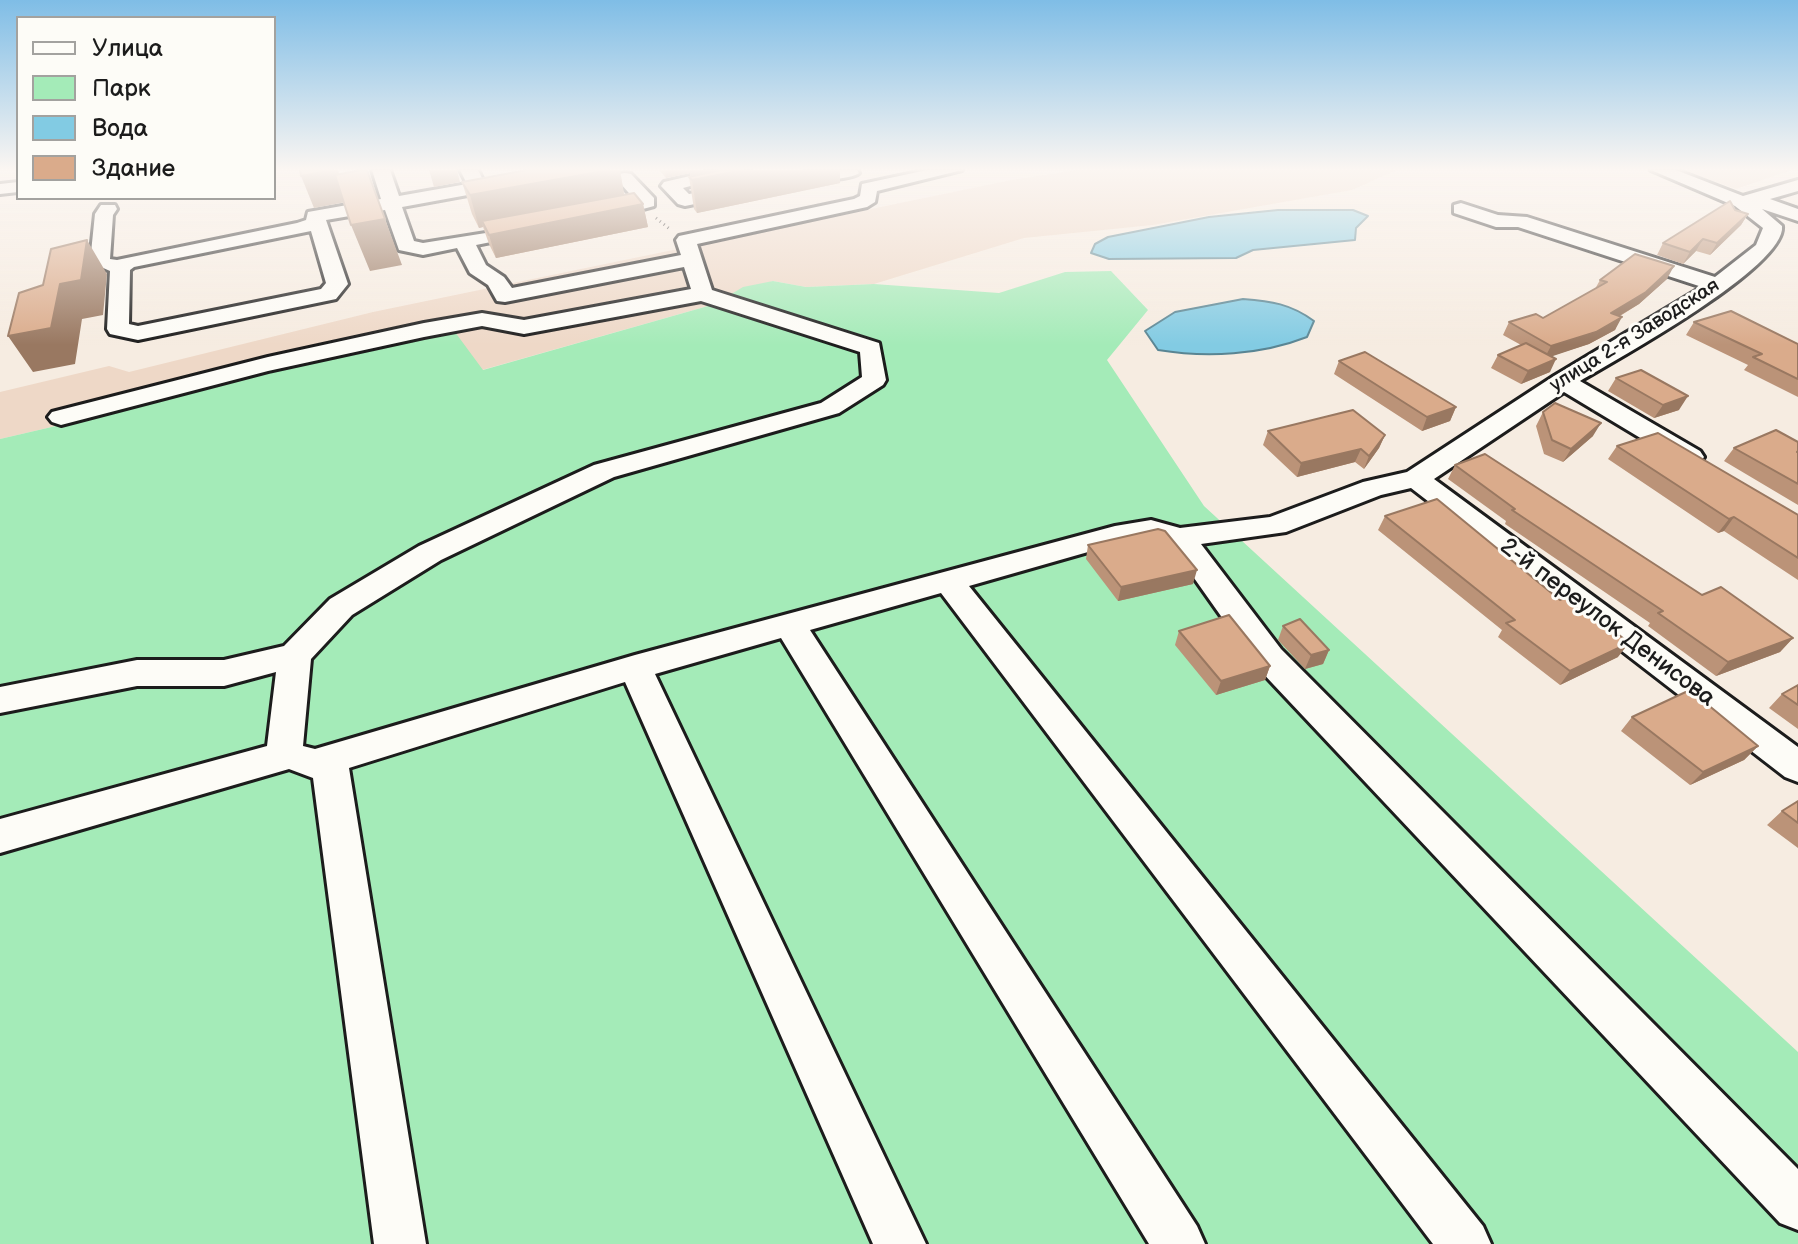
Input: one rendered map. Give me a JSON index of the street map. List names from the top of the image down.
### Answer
{
  "streets": {
    "street": ["улица 2-я Заводская", "2-й переулок Денисова"]
  },
  "crossings": [
    ["улица 2-я Заводская", "2-й переулок Денисова"]
  ],
  "legend": [
    "Улица",
    "Парк",
    "Вода",
    "Здание"
  ]
}
